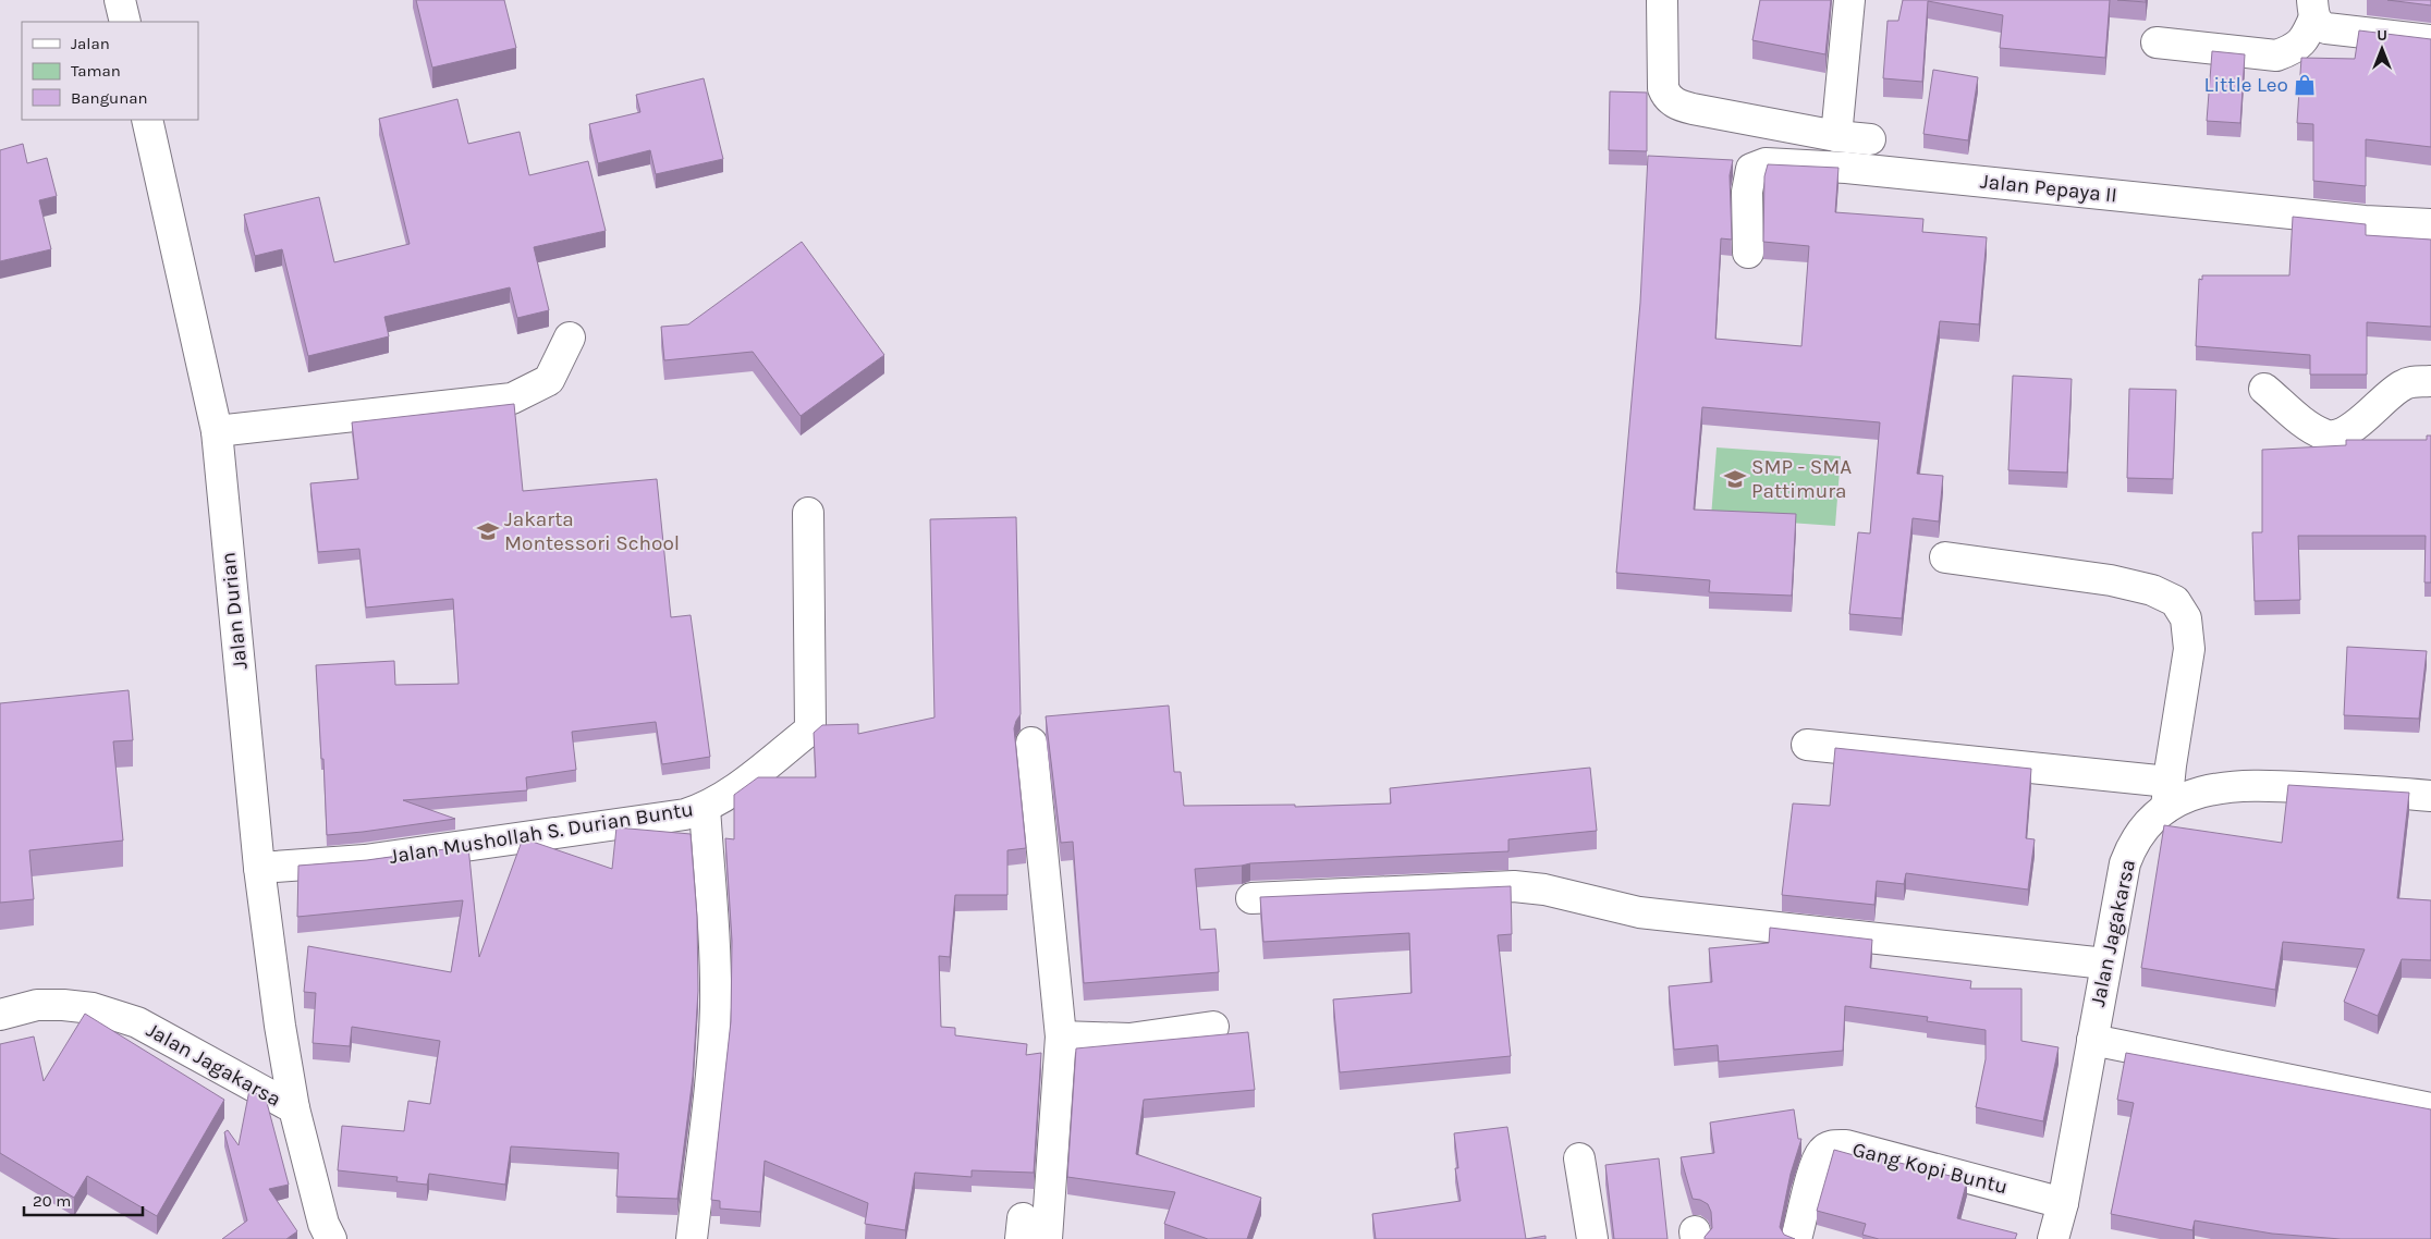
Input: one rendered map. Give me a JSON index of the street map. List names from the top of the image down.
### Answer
{
  "streets": {
    "street": [
      "Jalan Pepaya II",
      "Jalan Durian",
      "Jalan Mushollah S. Durian Buntu",
      "Jalan Jagakarsa",
      "Gang Kopi Buntu"
    ]
  },
  "crossings": [
    ["Jalan Durian", "Jalan Mushollah S. Durian Buntu"],
    ["Jalan Durian", "Jalan Jagakarsa"],
    ["Jalan Jagakarsa", "Gang Kopi Buntu"]
  ],
  "places": {
    "shop": ["Little Leo"],
    "school or university": ["SMP - SMA Pattimura", "Jakarta Montessori School"]
  },
  "legend": ["Jalan", "Taman", "Bangunan"],
  "scale_bar": "20 m",
  "north": "top"
}
